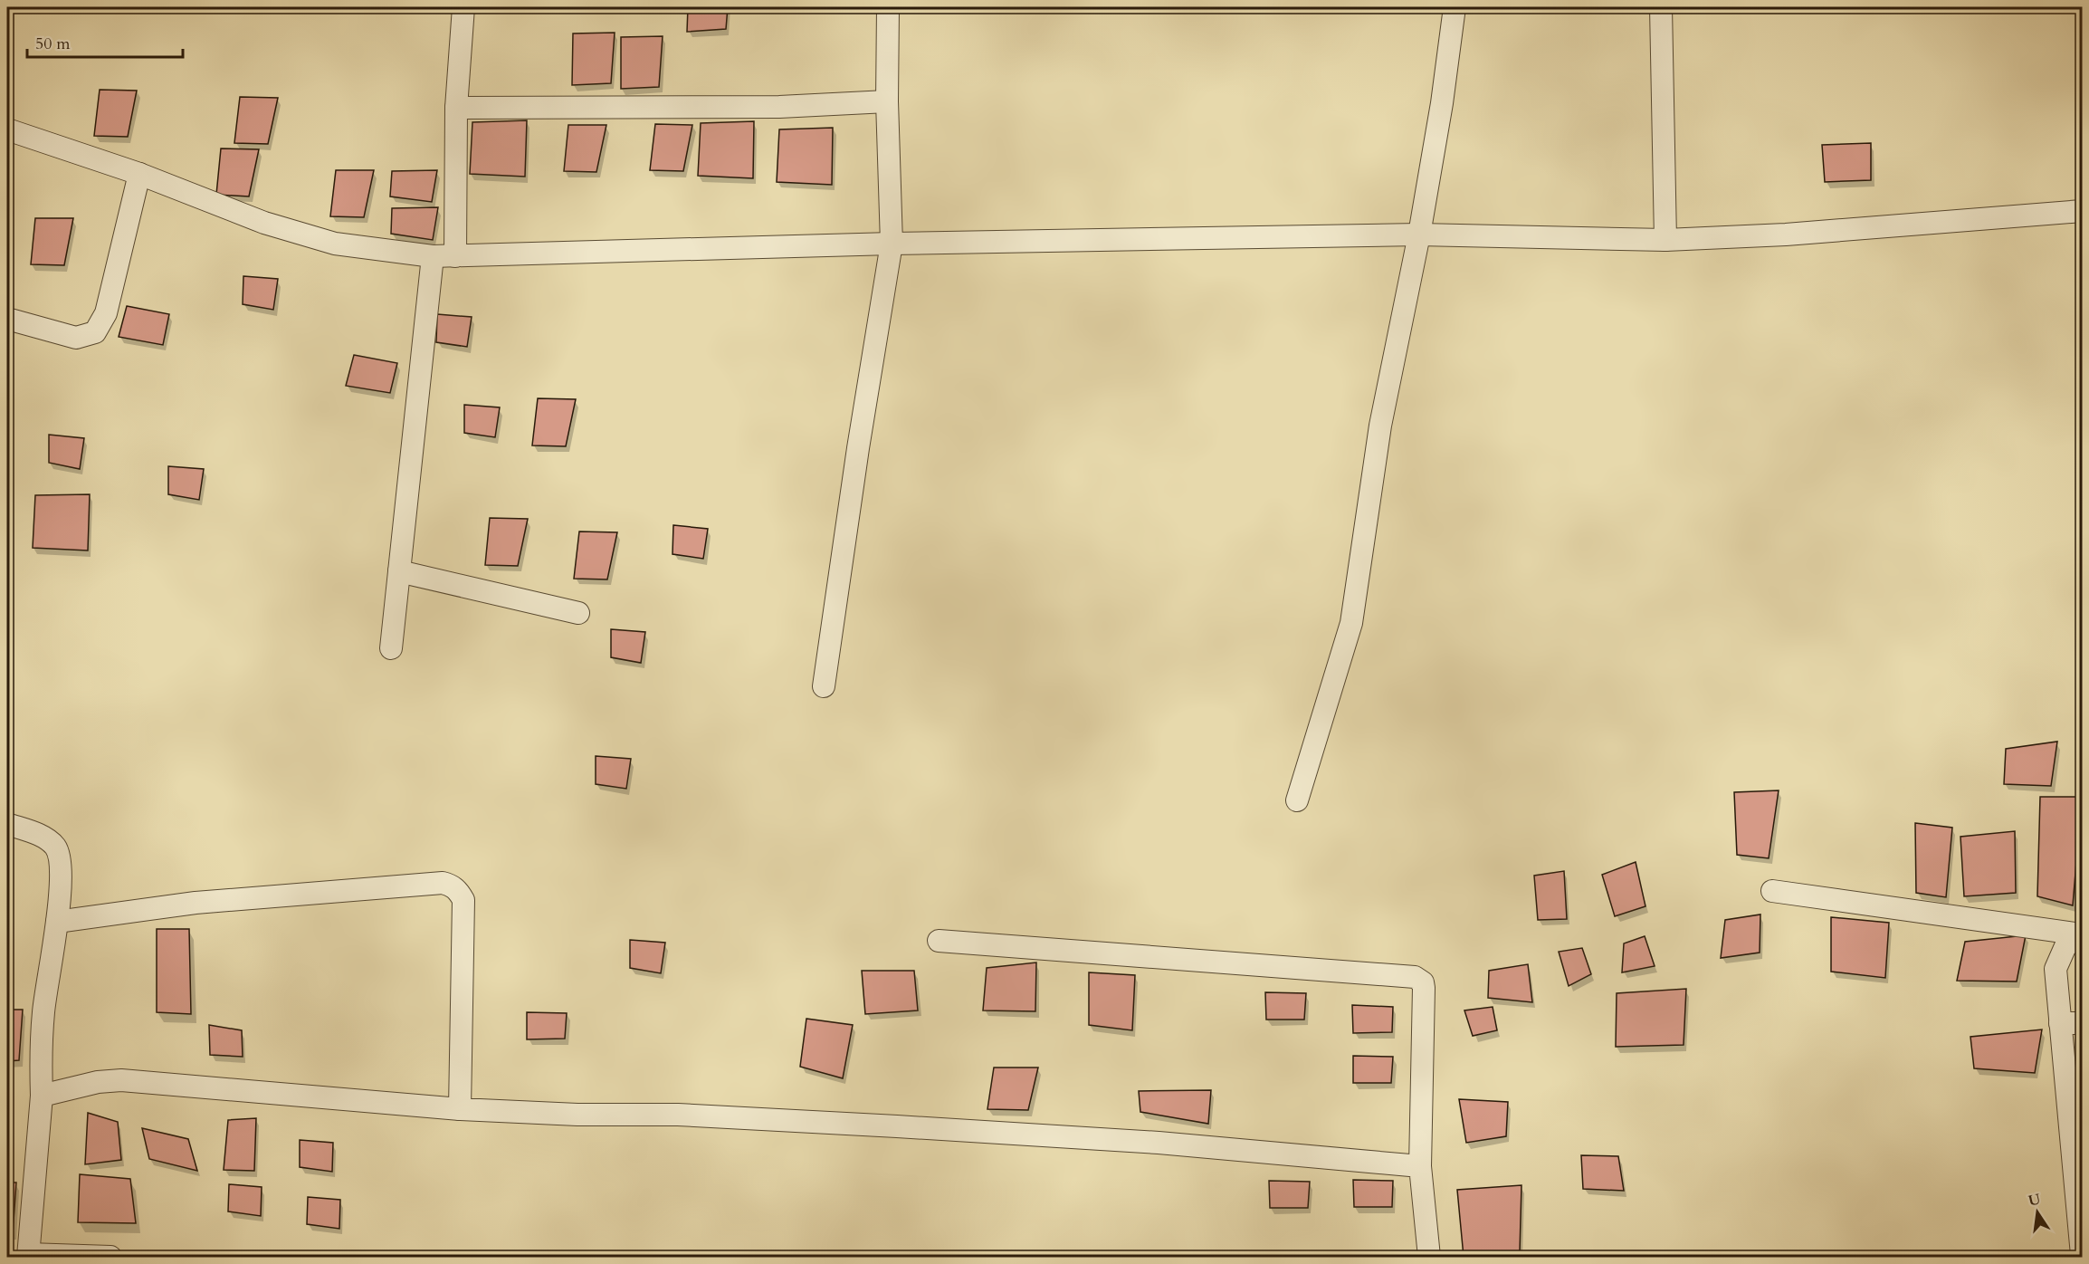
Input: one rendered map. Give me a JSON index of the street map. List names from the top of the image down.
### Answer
{
  "scale_bar": "50 m",
  "north": "top"
}
